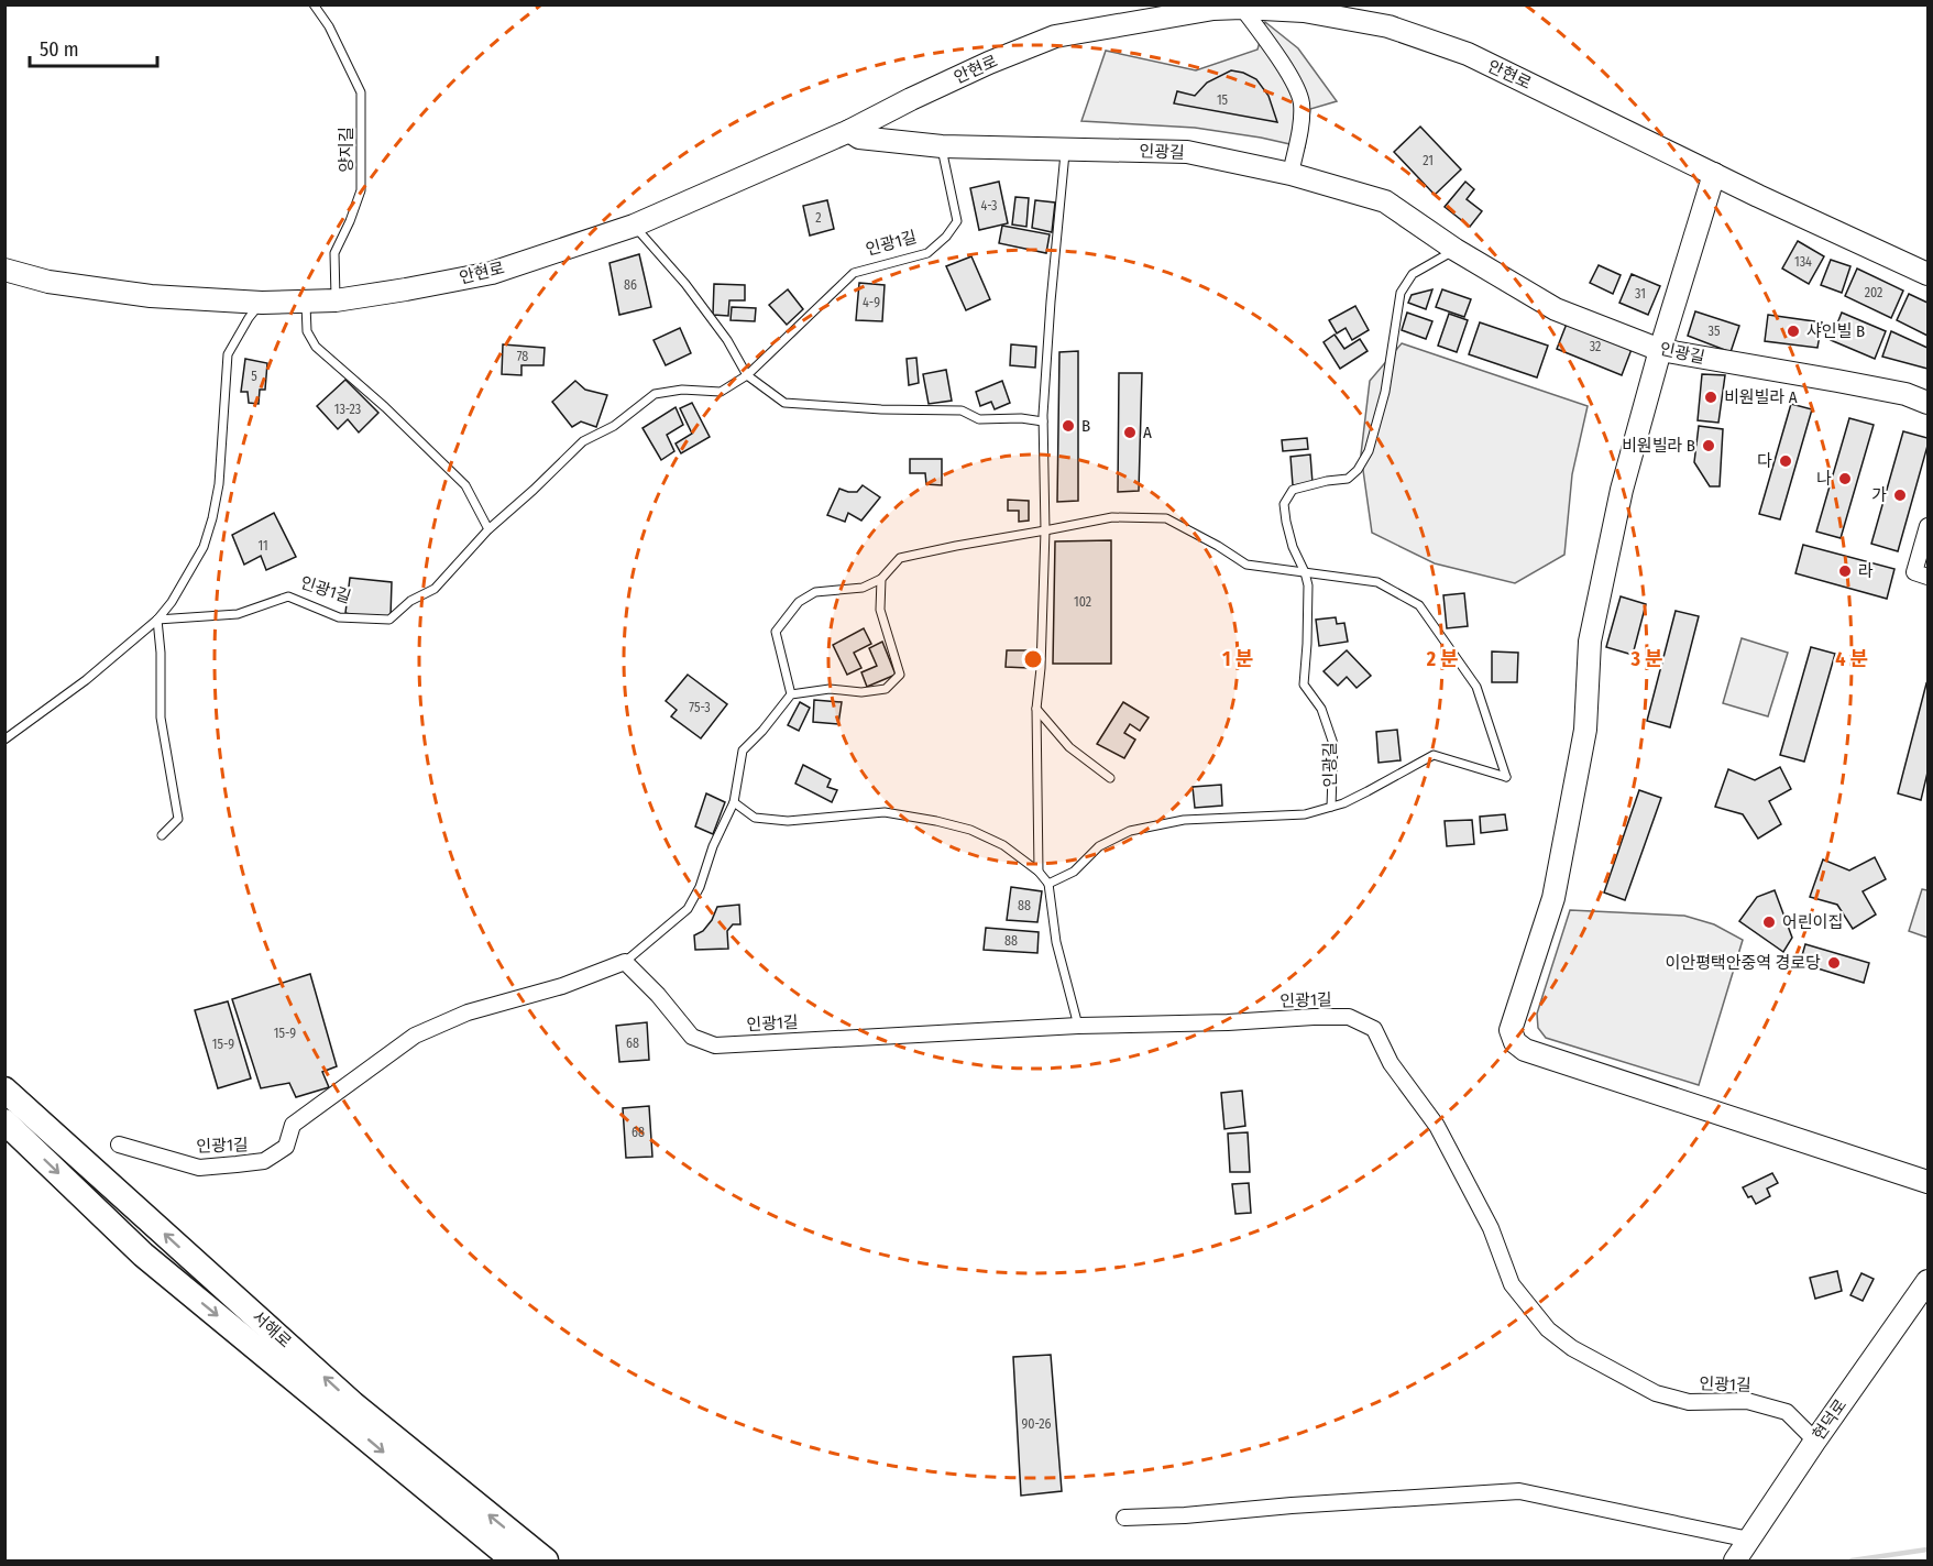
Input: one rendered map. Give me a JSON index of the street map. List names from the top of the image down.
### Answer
{
  "streets": {
    "main road": ["서해로"],
    "street": [
      "안현로",
      "인광길",
      "인광1길",
      "현덕로"
    ],
    "lane": ["양지길"]
  },
  "crossings": [
    ["안현로", "양지길"],
    ["안현로", "인광길"],
    ["인광길", "인광1길"],
    ["인광1길", "현덕로"]
  ],
  "places": [
    "샤인빌 B",
    "비원빌라 A",
    "B",
    "A",
    "비원빌라 B",
    "다",
    "나",
    "가",
    "라",
    "어린이집",
    "이안평택안중역 경로당"
  ],
  "house_numbers": [
    "15",
    "21",
    "4-3",
    "2",
    "134",
    "86",
    "202",
    "31",
    "4-9",
    "35",
    "32",
    "78",
    "5",
    "13-23",
    "11",
    "102",
    "75-3",
    "88",
    "88",
    "15-9",
    "68",
    "15-9",
    "68",
    "90-26"
  ],
  "scale_bar": "50 m",
  "rings": [
    "1 분",
    "2 분",
    "3 분",
    "4 분"
  ]
}
